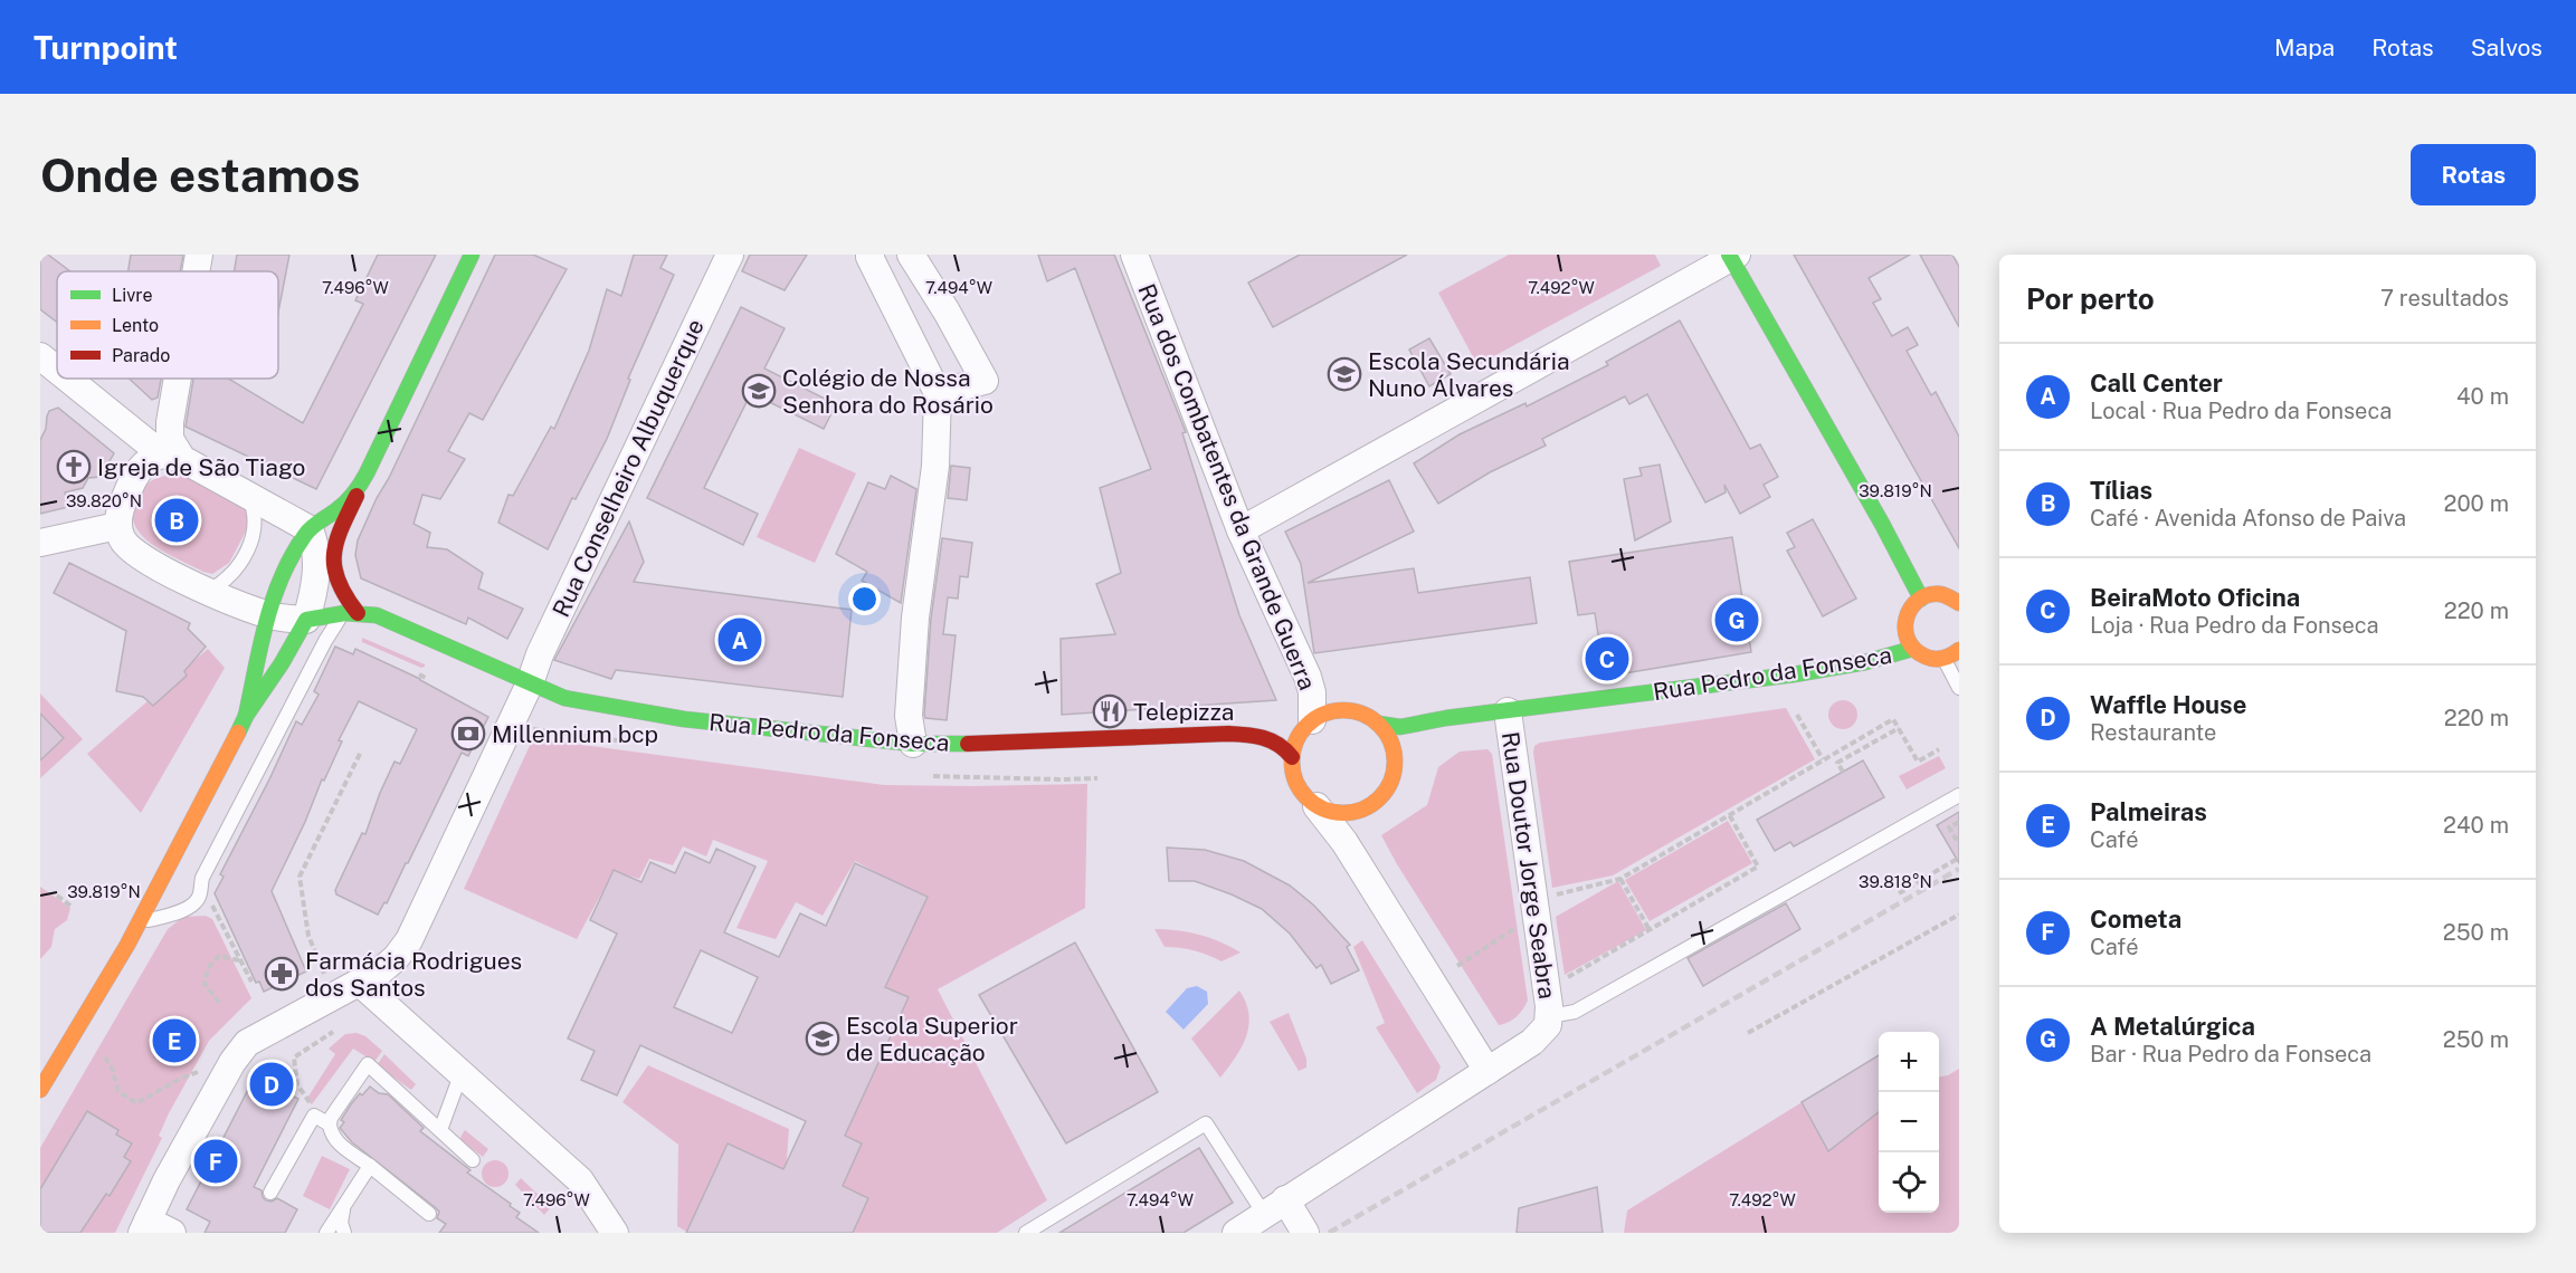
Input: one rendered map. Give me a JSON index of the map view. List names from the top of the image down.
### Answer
{
  "streets": {
    "main road": ["Rua Pedro da Fonseca"],
    "street": ["Rua Conselheiro Albuquerque", "Rua dos Combatentes da Grande Guerra", "Rua Doutor Jorge Seabra"]
  },
  "crossings": [
    ["Rua Conselheiro Albuquerque", "Rua Pedro da Fonseca"],
    ["Rua dos Combatentes da Grande Guerra", "Rua Pedro da Fonseca"],
    ["Rua Pedro da Fonseca", "Rua Doutor Jorge Seabra"]
  ],
  "places": {
    "school or university": ["Escola Secundária Nuno Álvares", "Colégio de Nossa Senhora do Rosário", "Escola Superior de Educação"],
    "church": ["Igreja de São Tiago"],
    "restaurant": ["Telepizza"],
    "bank": ["Millennium bcp"],
    "pharmacy": ["Farmácia Rodrigues dos Santos"]
  },
  "legend": ["Livre", "Lento", "Parado"],
  "page": {
    "header": "Turnpoint",
    "nav": ["Mapa", "Rotas", "Salvos"],
    "buttons": "Rotas",
    "title": "Onde estamos",
    "heading": ["Por perto", "7 resultados"],
    "list": [
      {
        "mark": "A",
        "name": "Call Center",
        "note": "Local · Rua Pedro da Fonseca",
        "value": "40 m"
      },
      {
        "mark": "B",
        "name": "Tílias",
        "note": "Café · Avenida Afonso de Paiva",
        "value": "200 m"
      },
      {
        "mark": "C",
        "name": "BeiraMoto Oficina",
        "note": "Loja · Rua Pedro da Fonseca",
        "value": "220 m"
      },
      {
        "mark": "D",
        "name": "Waffle House",
        "note": "Restaurante",
        "value": "220 m"
      },
      {
        "mark": "E",
        "name": "Palmeiras",
        "note": "Café",
        "value": "240 m"
      },
      {
        "mark": "F",
        "name": "Cometa",
        "note": "Café",
        "value": "250 m"
      },
      {
        "mark": "G",
        "name": "A Metalúrgica",
        "note": "Bar · Rua Pedro da Fonseca",
        "value": "250 m"
      }
    ],
    "pins": [
      "B",
      "G",
      "A",
      "C",
      "E",
      "D",
      "F"
    ],
    "map_buttons": ["+", "−"]
  },
  "coordinates": [
    "7.496°W",
    "7.494°W",
    "7.492°W",
    "39.819°N",
    "39.820°N",
    "39.818°N"
  ]
}
